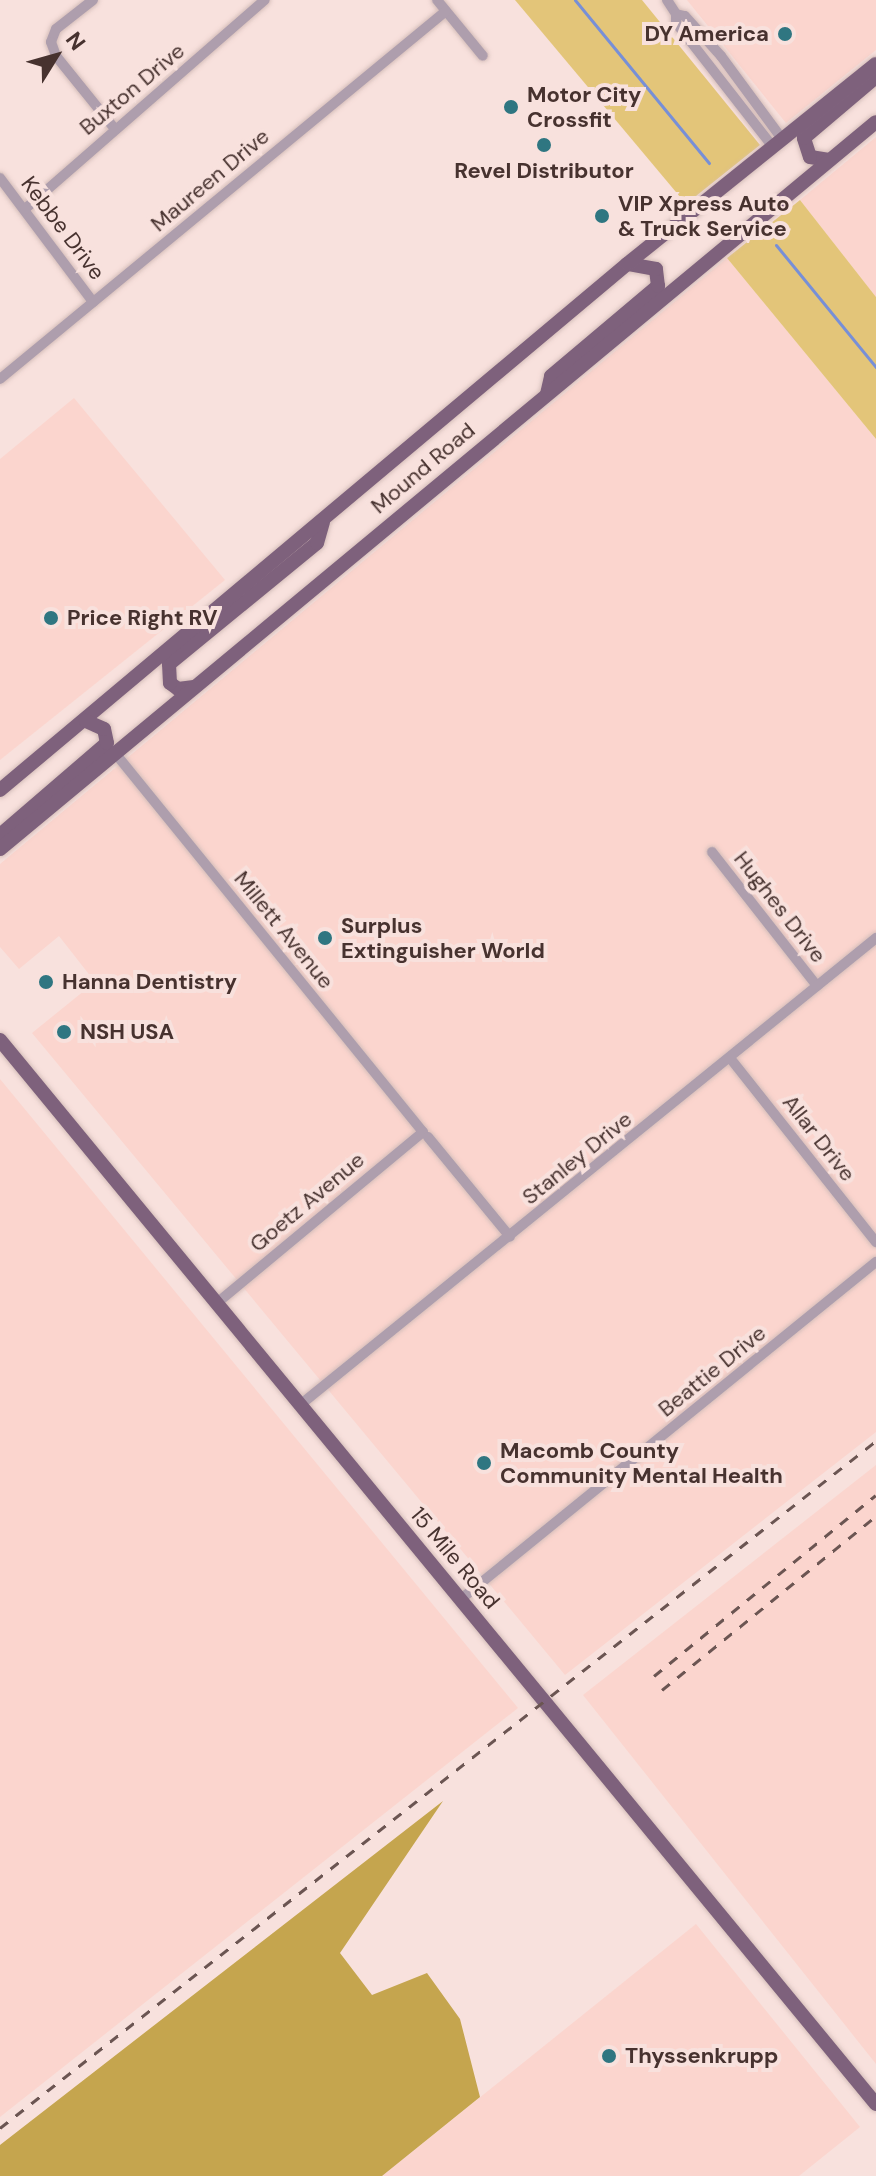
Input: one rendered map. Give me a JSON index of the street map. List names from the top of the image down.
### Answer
{
  "streets": {
    "main road": ["Mound Road", "15 Mile Road"],
    "street": [
      "Buxton Drive",
      "Maureen Drive",
      "Kebbe Drive",
      "Hughes Drive",
      "Millett Avenue",
      "Allar Drive",
      "Stanley Drive",
      "Goetz Avenue",
      "Beattie Drive"
    ]
  },
  "crossings": [
    ["Buxton Drive", "Kebbe Drive"],
    ["Maureen Drive", "Kebbe Drive"],
    ["Mound Road", "Millett Avenue"],
    ["Hughes Drive", "Stanley Drive"],
    ["Millett Avenue", "Stanley Drive"],
    ["Millett Avenue", "Goetz Avenue"],
    ["Allar Drive", "Stanley Drive"],
    ["Stanley Drive", "15 Mile Road"],
    ["Goetz Avenue", "15 Mile Road"],
    ["Beattie Drive", "15 Mile Road"]
  ],
  "places": [
    "DY America",
    "Motor City Crossfit",
    "Revel Distributor",
    "VIP Xpress Auto & Truck Service",
    "Price Right RV",
    "Surplus Extinguisher World",
    "Hanna Dentistry",
    "NSH USA",
    "Macomb County Community Mental Health",
    "Thyssenkrupp"
  ],
  "north": "top right"
}
